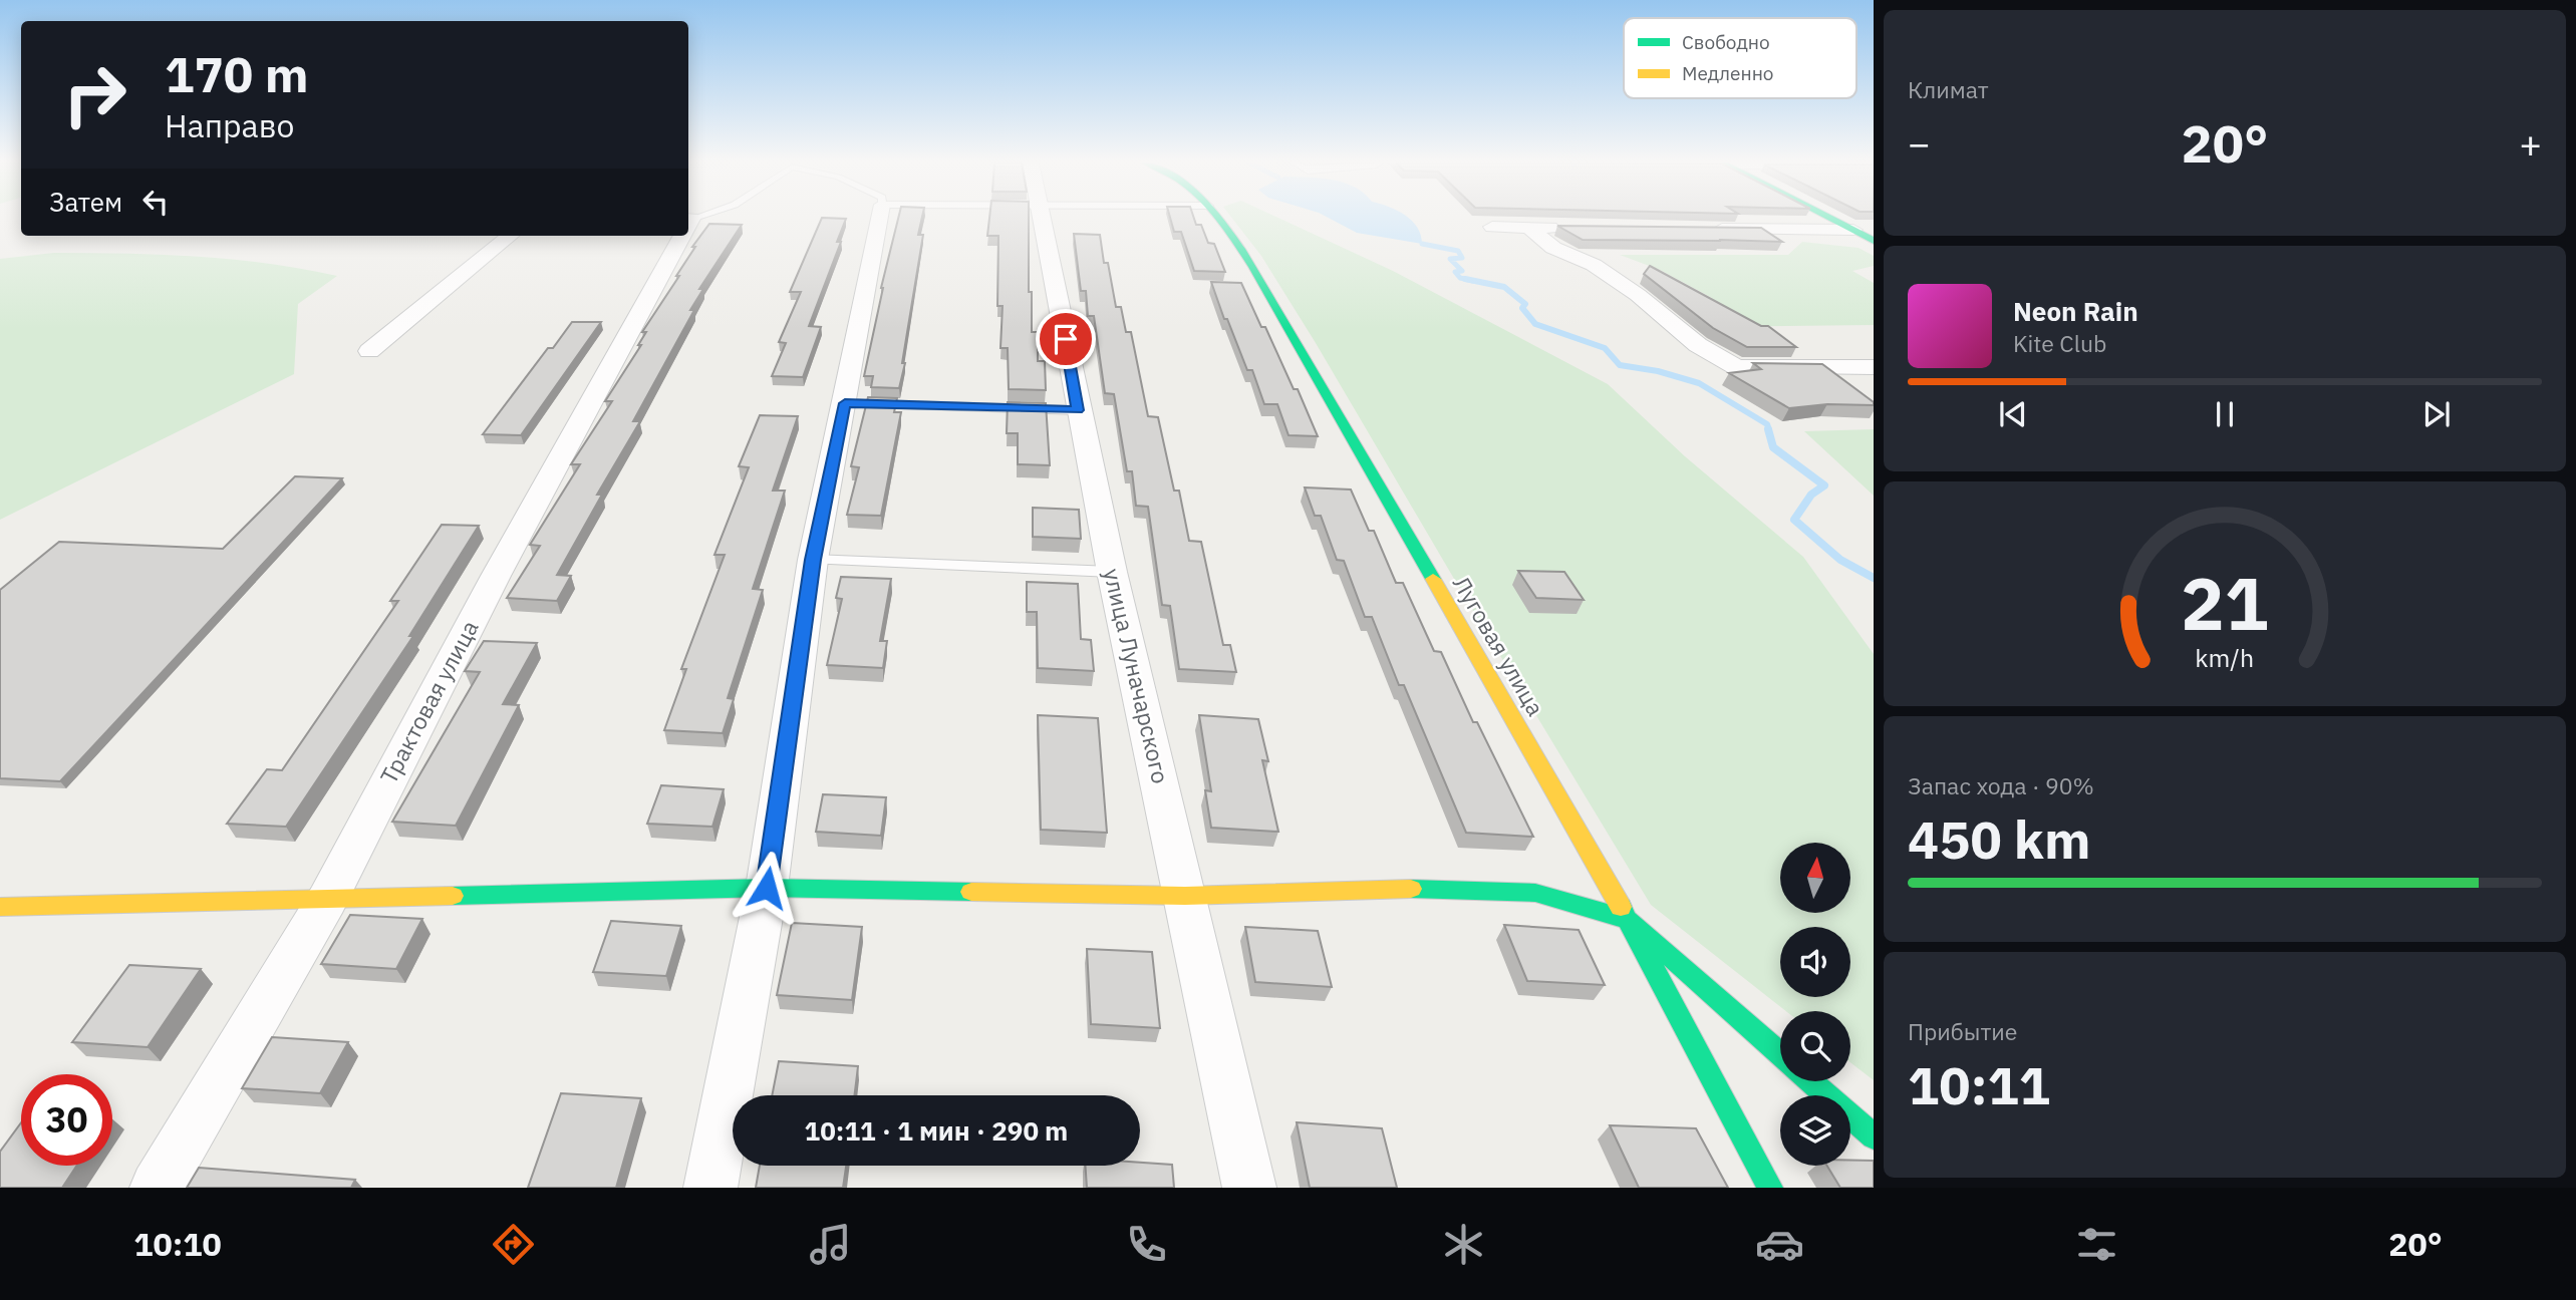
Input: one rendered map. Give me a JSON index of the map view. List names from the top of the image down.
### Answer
{
  "streets": {
    "street": ["Луговая улица", "улица Луначарского", "Трактовая улица"]
  },
  "legend": ["Свободно", "Медленно"],
  "north": "top",
  "page": {
    "tile": [
      "Климат",
      ["Запас хода · 90%", "450 km"],
      ["Прибытие", "10:11"]
    ],
    "turn": ["170 m", "Направо"],
    "heat": ["−", "20°", "+"],
    "then": "Затем",
    "song": ["Neon Rain", "Kite Club"],
    "limit": "30",
    "trip": "10:11 · 1 мин · 290 m",
    "tabs": ["10:10", "20°"],
    "gauge": ["21", "km/h"]
  }
}
